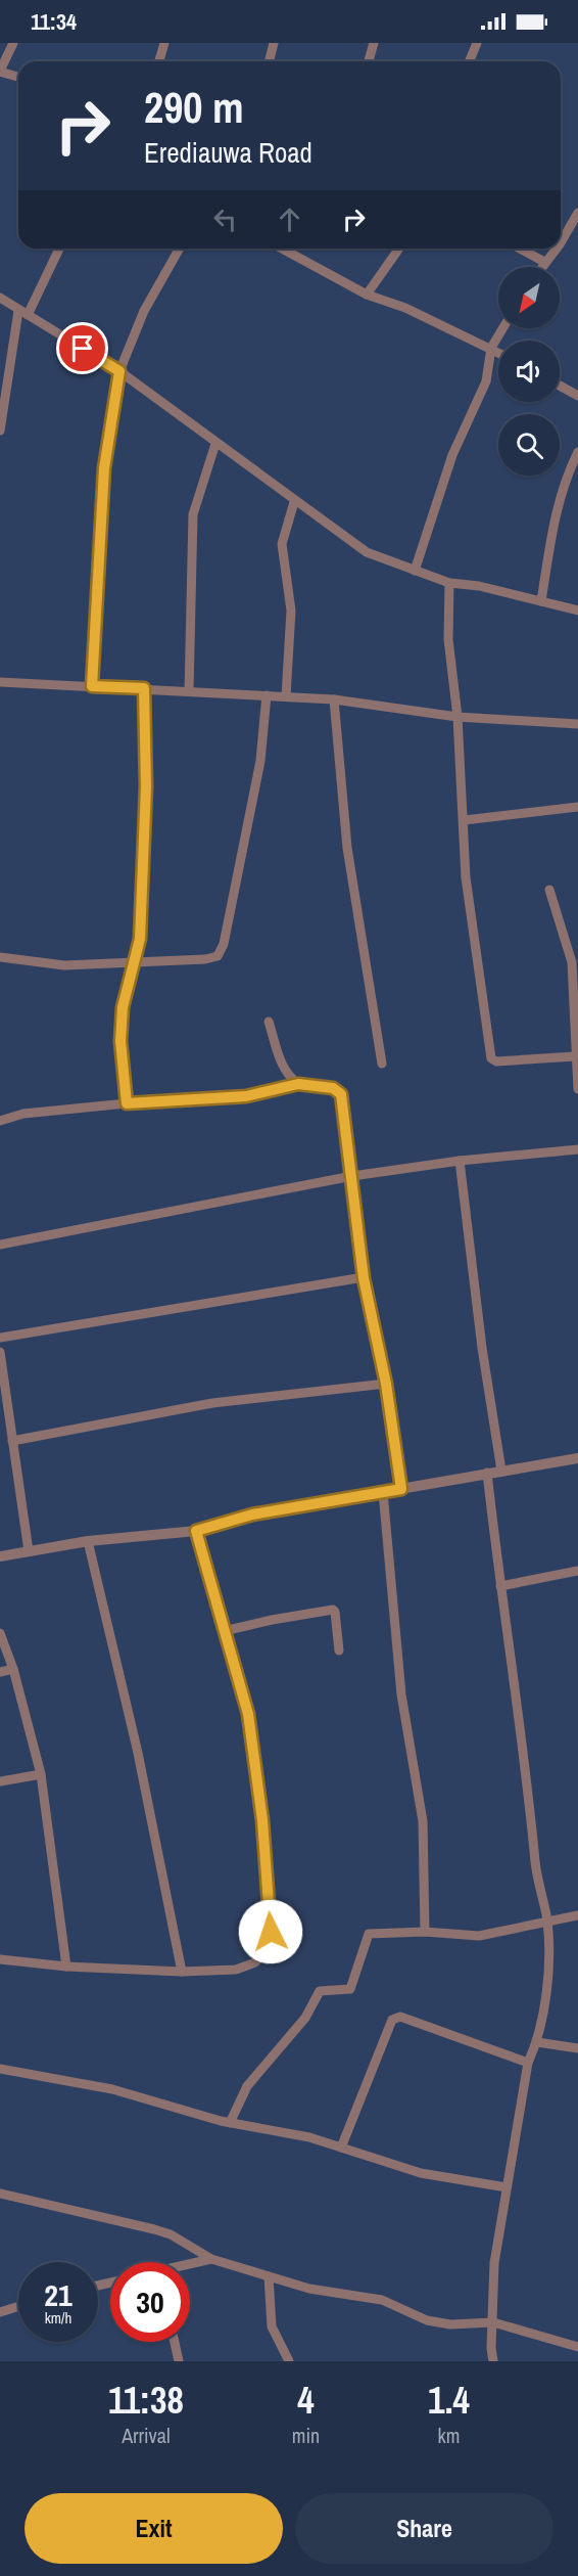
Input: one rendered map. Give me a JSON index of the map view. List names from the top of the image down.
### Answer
{
  "north": "bottom left",
  "page": {
    "status": "11:34",
    "turn": ["290 m", "Erediauwa Road"],
    "speed": "21 km/h",
    "limit": "30",
    "eta": [
      "11:38",
      "Arrival",
      "4",
      "min",
      "1.4",
      "km"
    ],
    "buttons": ["Exit", "Share"]
  }
}
